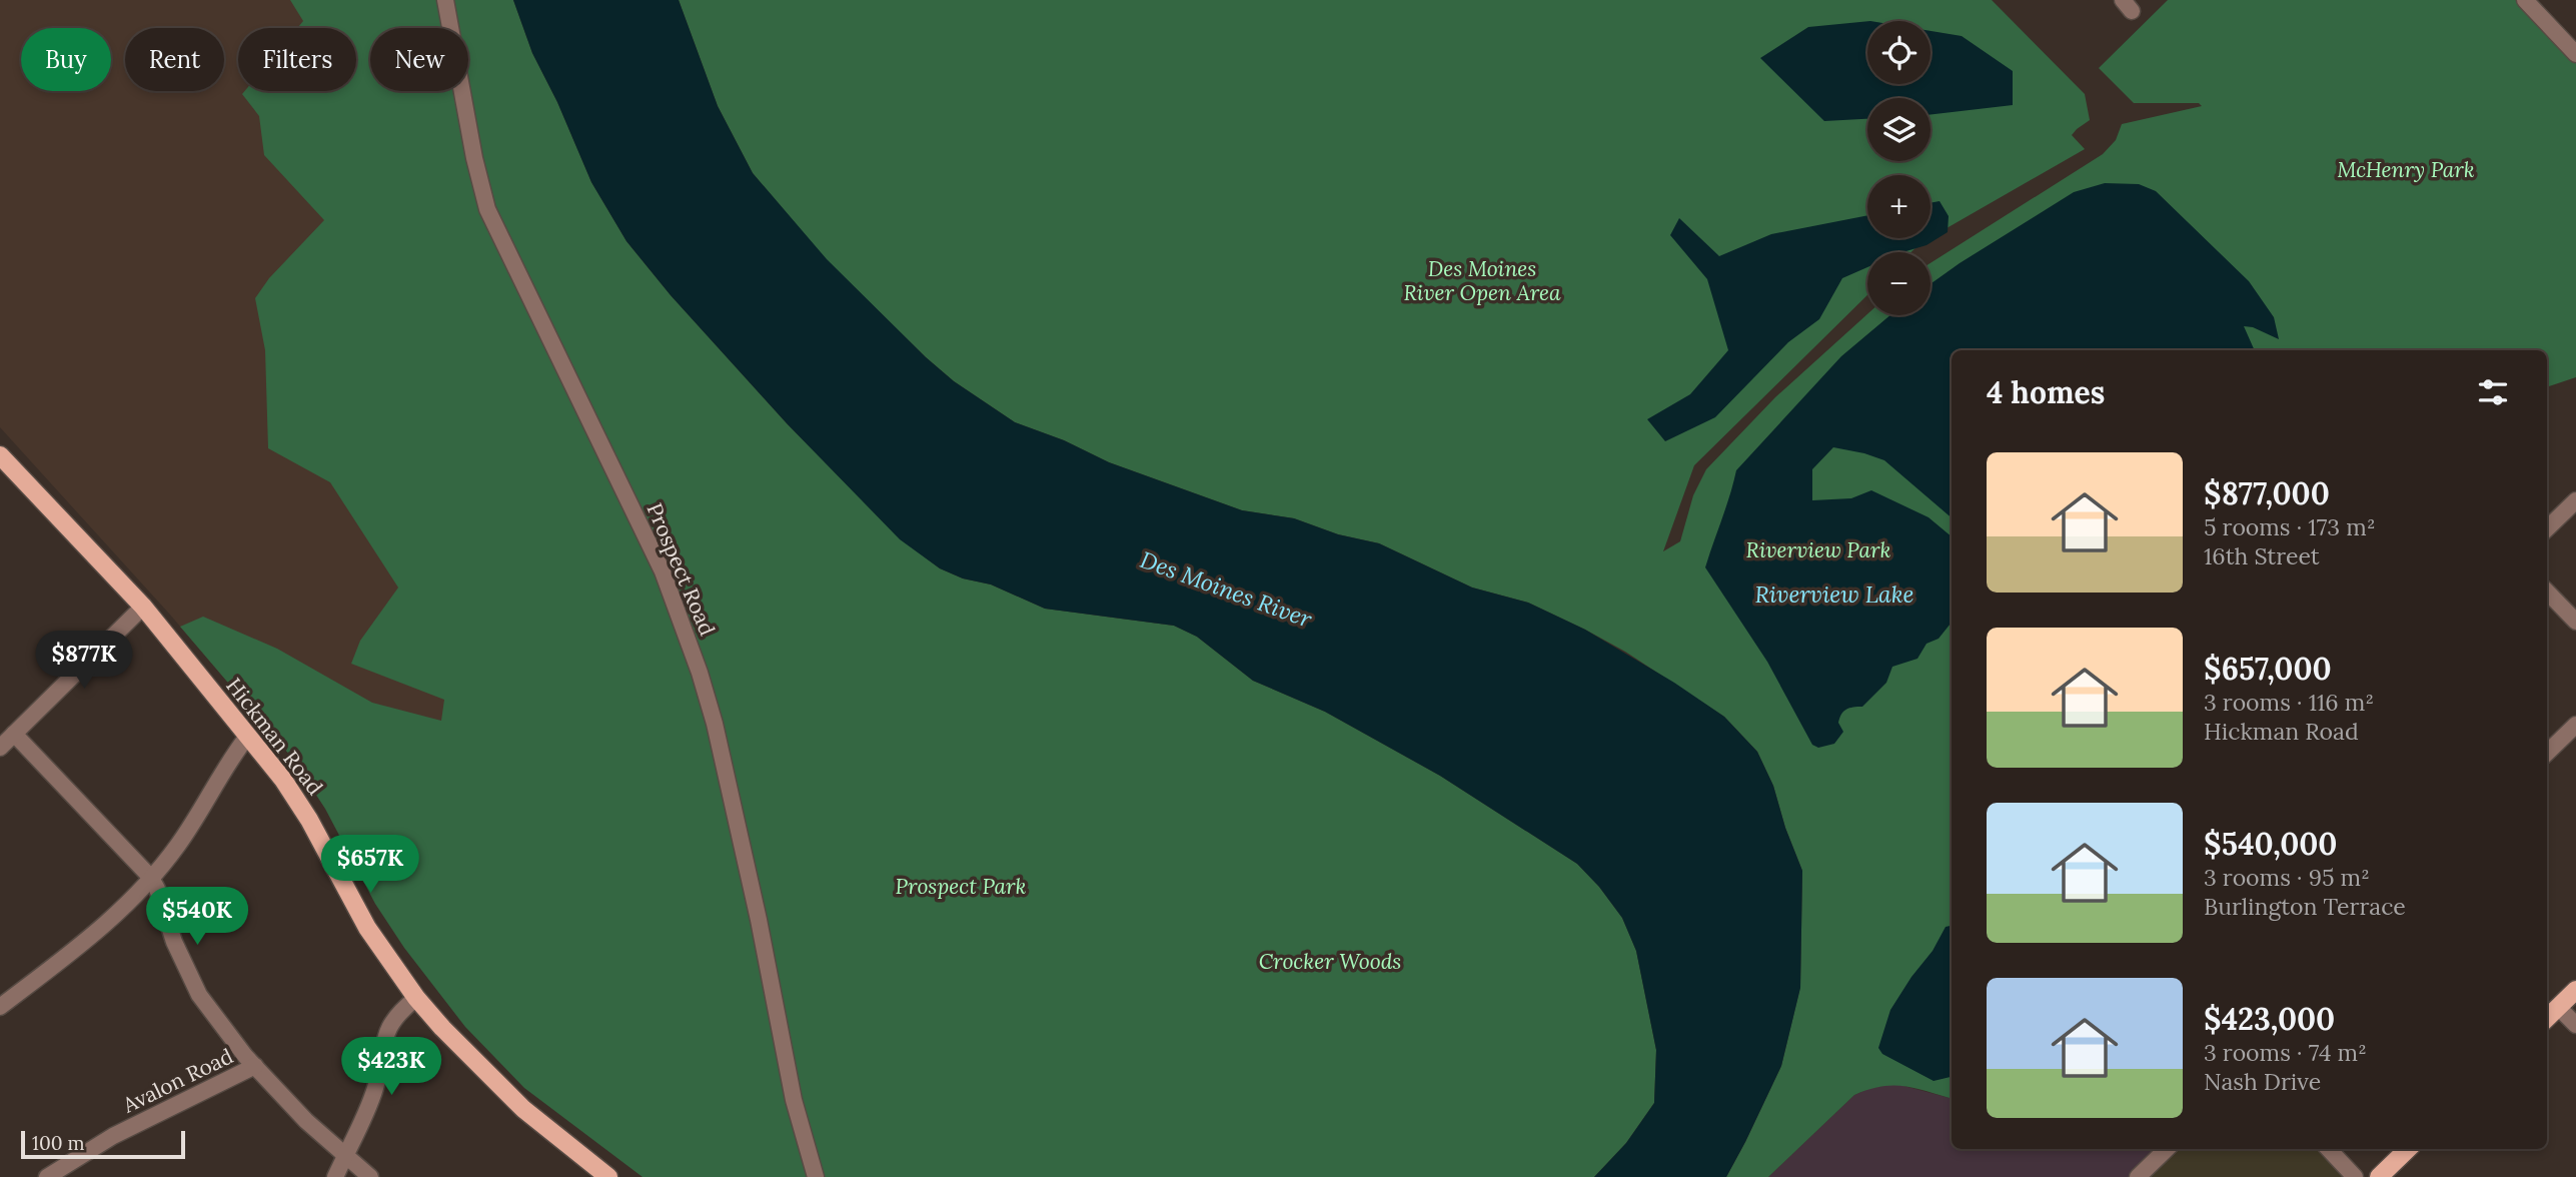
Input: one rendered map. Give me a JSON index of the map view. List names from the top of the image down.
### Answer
{
  "streets": {
    "main road": ["Hickman Road"],
    "street": ["Prospect Road", "Avalon Road"]
  },
  "water": ["Des Moines River", "Riverview Lake"],
  "parks": [
    "McHenry Park",
    "Des Moines River Open Area",
    "Riverview Park",
    "Prospect Park",
    "Crocker Woods"
  ],
  "scale_bar": "100 m",
  "page": {
    "map_buttons": ["+", "−"],
    "chip": [
      "Buy",
      "Rent",
      "Filters",
      "New"
    ],
    "heading": "4 homes",
    "list": [
      {
        "name": "$877,000",
        "note": "5 rooms · 173 m² · 16th Street"
      },
      {
        "name": "$657,000",
        "note": "3 rooms · 116 m² · Hickman Road"
      },
      {
        "name": "$540,000",
        "note": "3 rooms · 95 m² · Burlington Terrace"
      },
      {
        "name": "$423,000",
        "note": "3 rooms · 74 m² · Nash Drive"
      }
    ],
    "price": [
      "$877K",
      "$657K",
      "$540K",
      "$423K"
    ],
    "scale": "100 m"
  }
}
